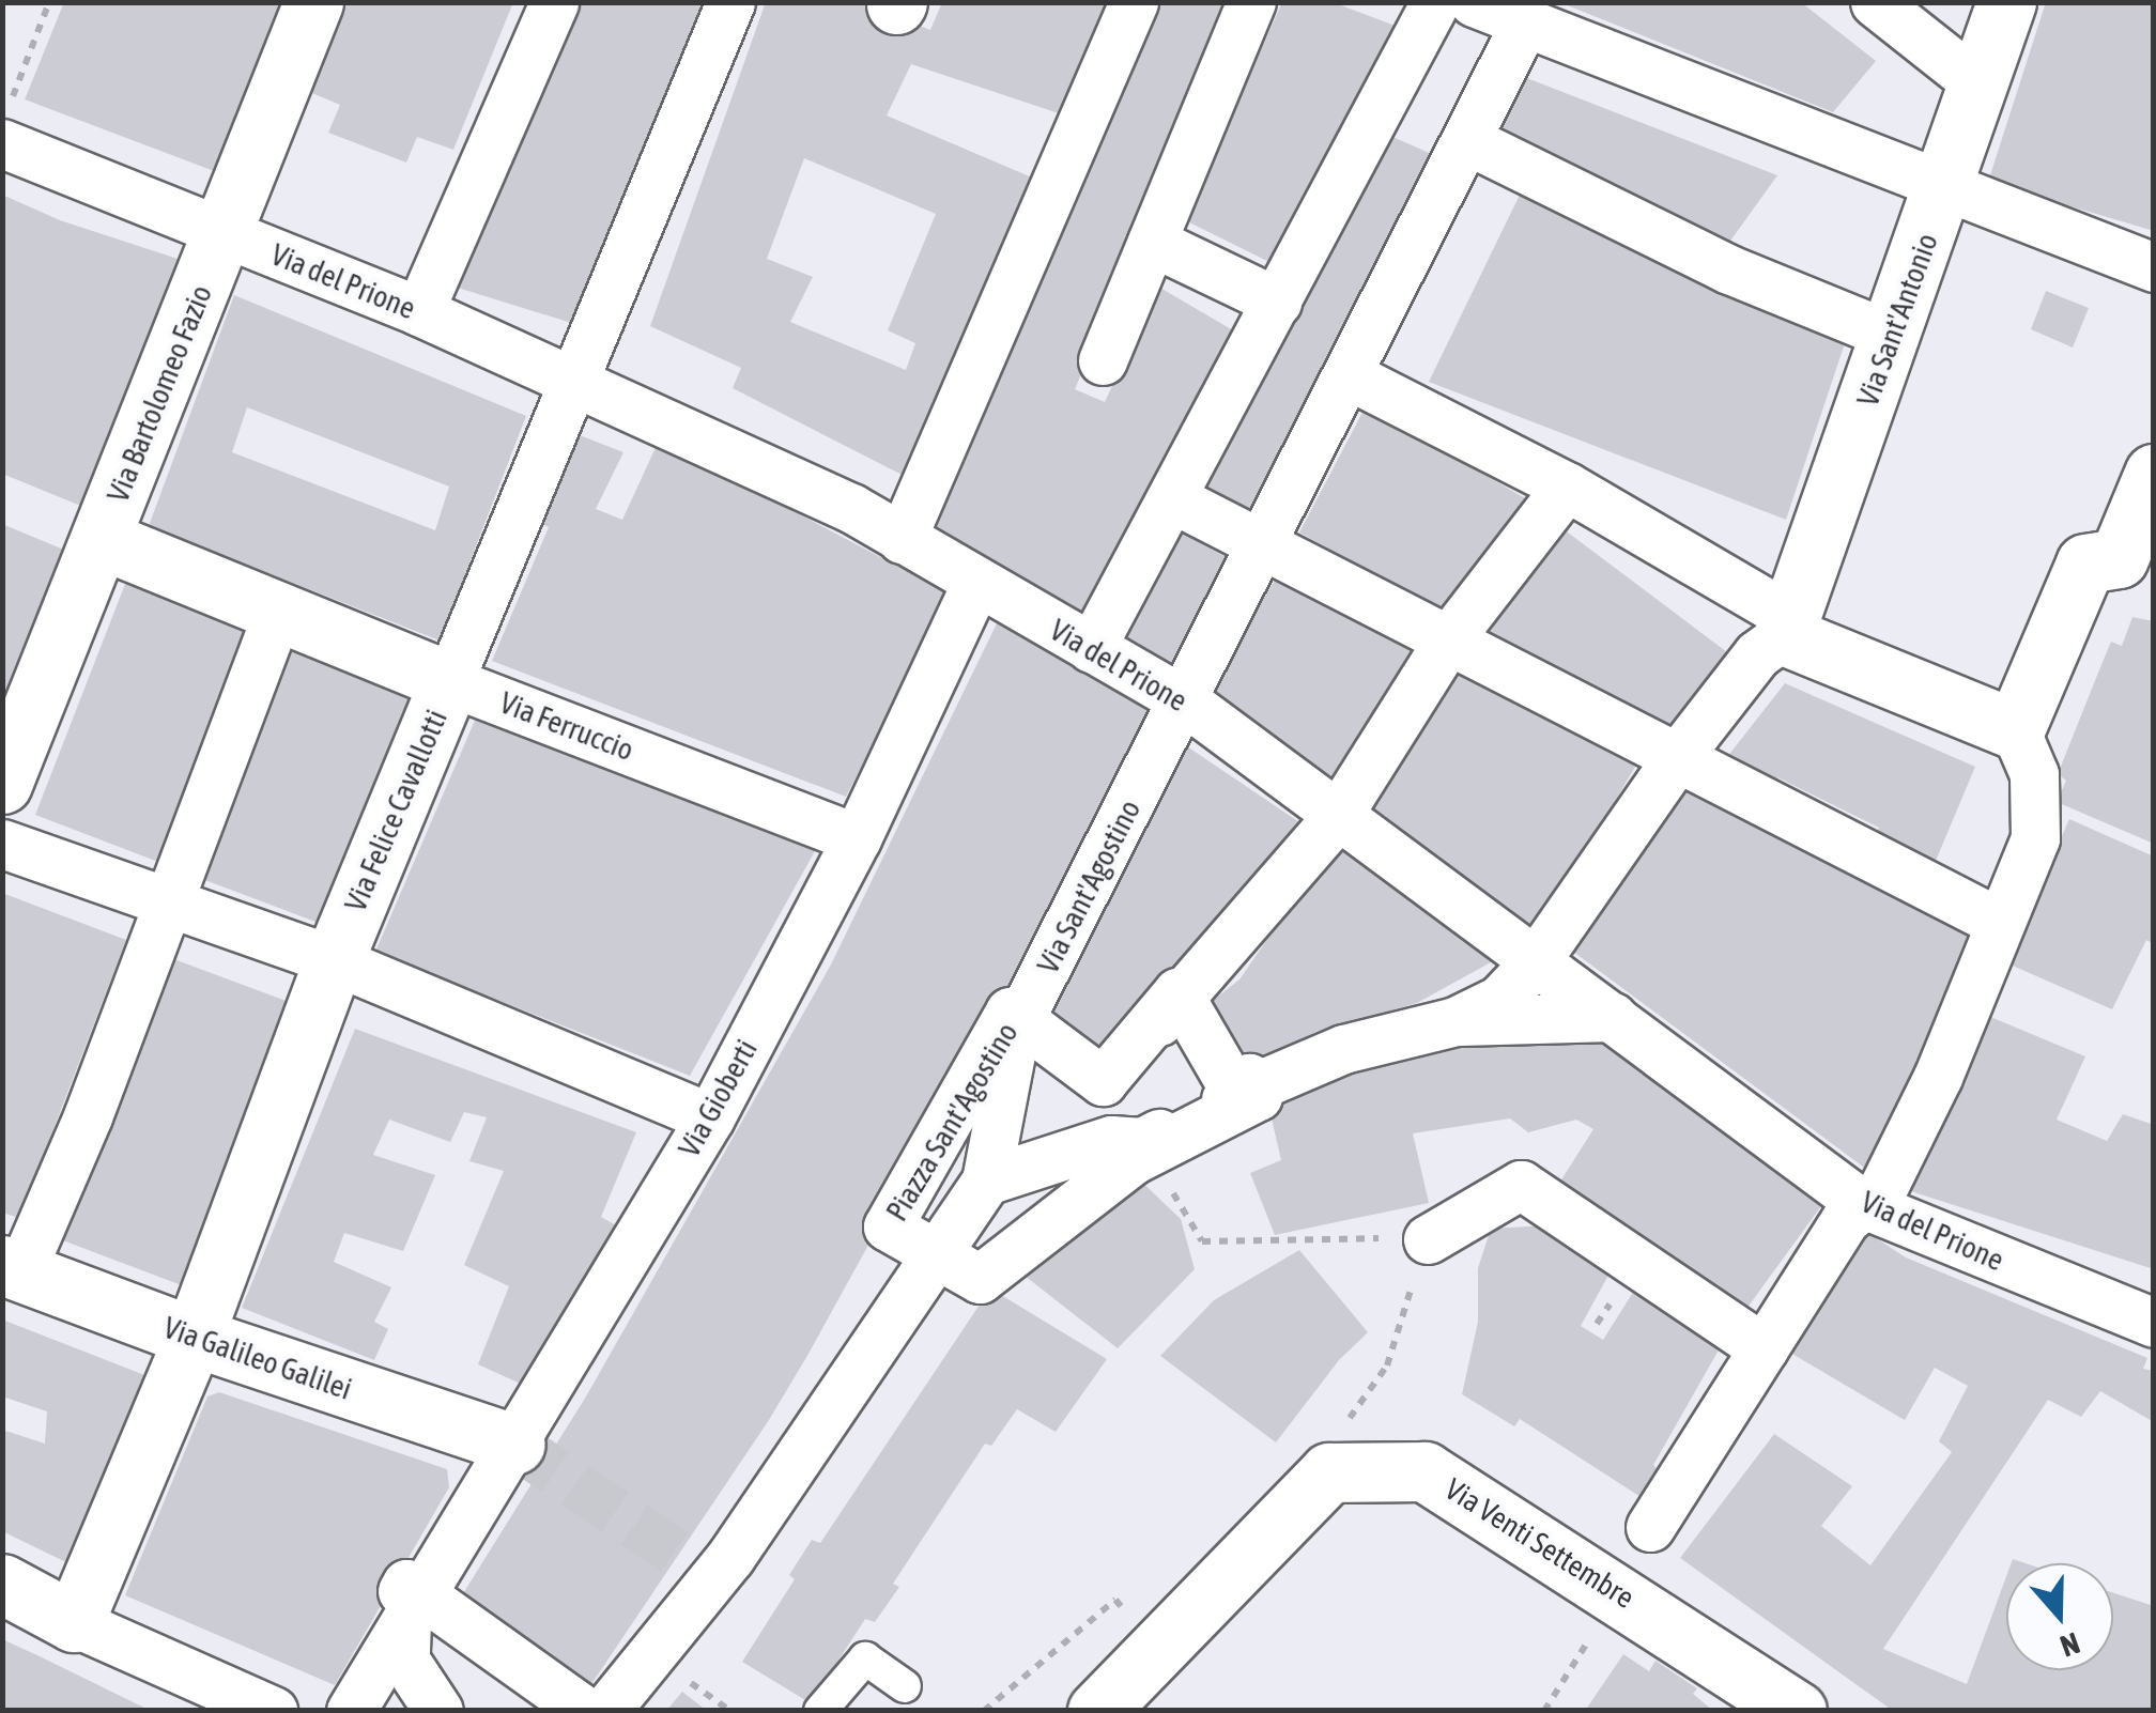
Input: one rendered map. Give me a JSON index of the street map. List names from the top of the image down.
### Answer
{
  "streets": {
    "street": [
      "Via del Prione",
      "Via Sant'Antonio",
      "Via Bartolomeo Fazio",
      "Via Ferruccio",
      "Via Felice Cavallotti",
      "Via Sant'Agostino",
      "Via Gioberti",
      "Piazza Sant'Agostino",
      "Via Galileo Galilei",
      "Via Venti Settembre"
    ]
  },
  "crossings": [
    ["Via del Prione", "Via Bartolomeo Fazio"],
    ["Via del Prione", "Via Felice Cavallotti"],
    ["Via del Prione", "Via Sant'Agostino"],
    ["Via del Prione", "Via Gioberti"],
    ["Via Bartolomeo Fazio", "Via Ferruccio"],
    ["Via Ferruccio", "Via Felice Cavallotti"],
    ["Via Ferruccio", "Via Gioberti"],
    ["Via Felice Cavallotti", "Via Galileo Galilei"],
    ["Via Sant'Agostino", "Piazza Sant'Agostino"],
    ["Via Gioberti", "Via Galileo Galilei"]
  ],
  "north": "bottom"
}
